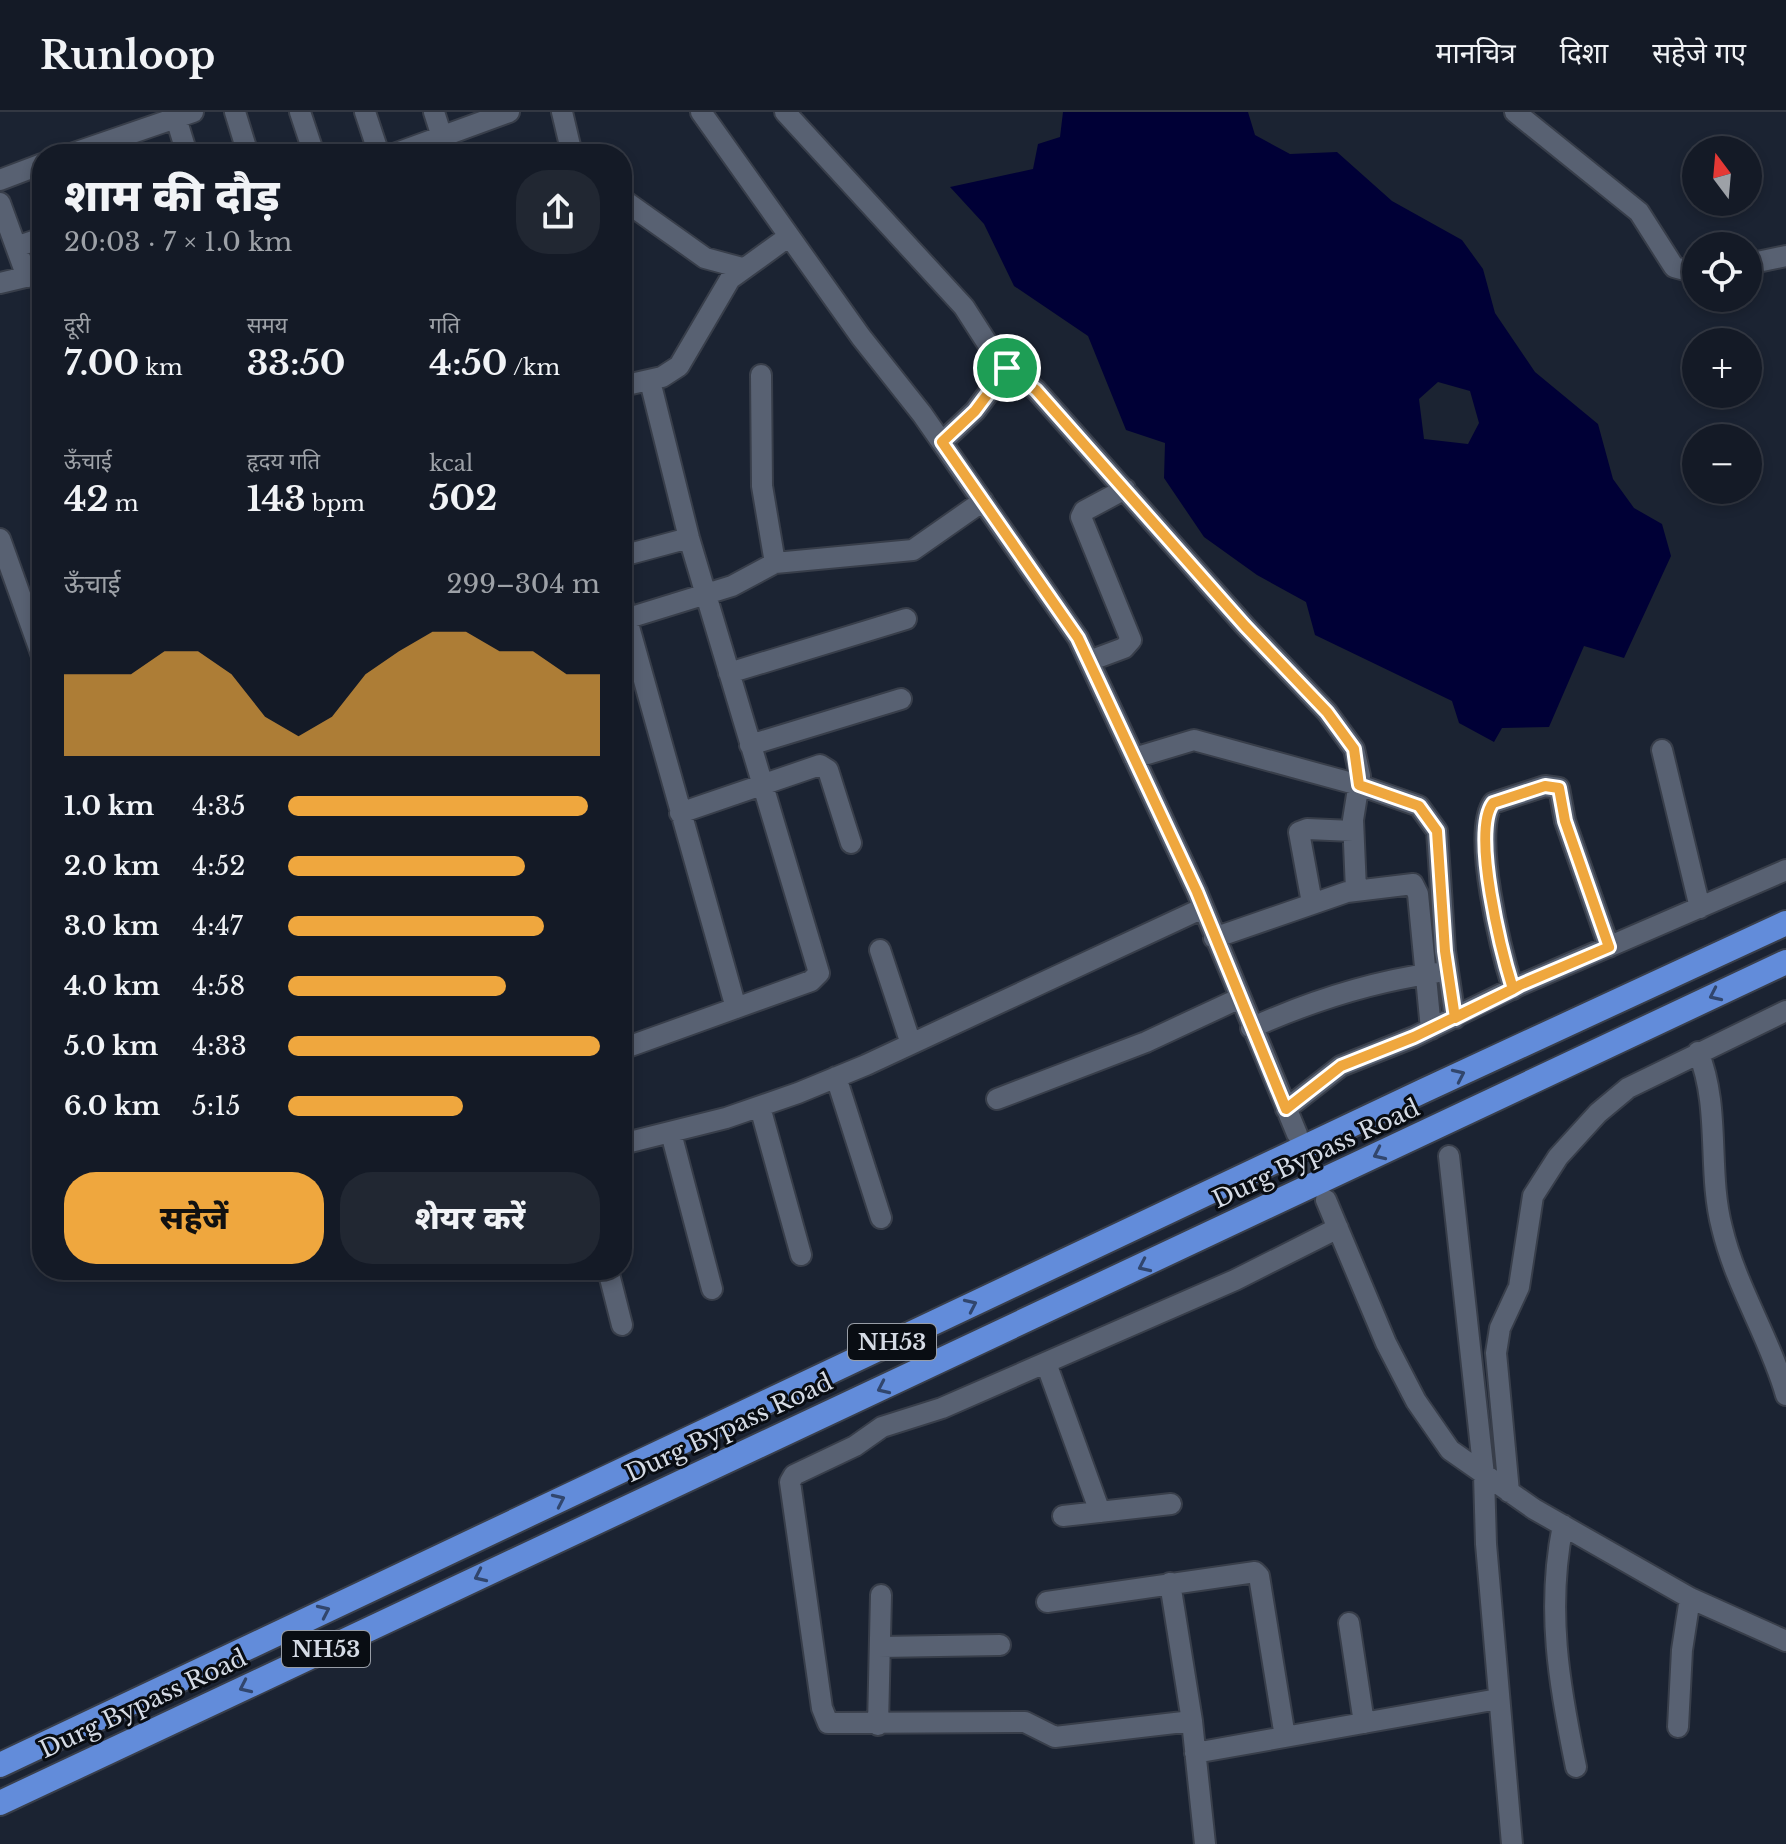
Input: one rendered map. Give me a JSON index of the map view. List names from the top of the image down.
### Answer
{
  "streets": {
    "highway": ["Durg Bypass Road", "NH53"]
  },
  "north": "top",
  "page": {
    "header": "Runloop",
    "nav": ["मानचित्र", "दिशा", "सहेजे गए"],
    "map_buttons": ["+", "−"],
    "heading": ["शाम की दौड़", "20:03 · 7 × 1.0 km"],
    "stats": [
      ["दूरी", "7.00 km"],
      ["समय", "33:50"],
      ["गति", "4:50 /km"],
      ["ऊँचाई", "42 m"],
      ["हृदय गति", "143 bpm"],
      ["kcal", "502"]
    ],
    "chart": ["ऊँचाई", "299–304 m"],
    "list": [
      {
        "name": "1.0 km",
        "note": "4:35"
      },
      {
        "name": "2.0 km",
        "note": "4:52"
      },
      {
        "name": "3.0 km",
        "note": "4:47"
      },
      {
        "name": "4.0 km",
        "note": "4:58"
      },
      {
        "name": "5.0 km",
        "note": "4:33"
      },
      {
        "name": "6.0 km",
        "note": "5:15"
      }
    ],
    "buttons": ["सहेजें", "शेयर करें"]
  }
}
